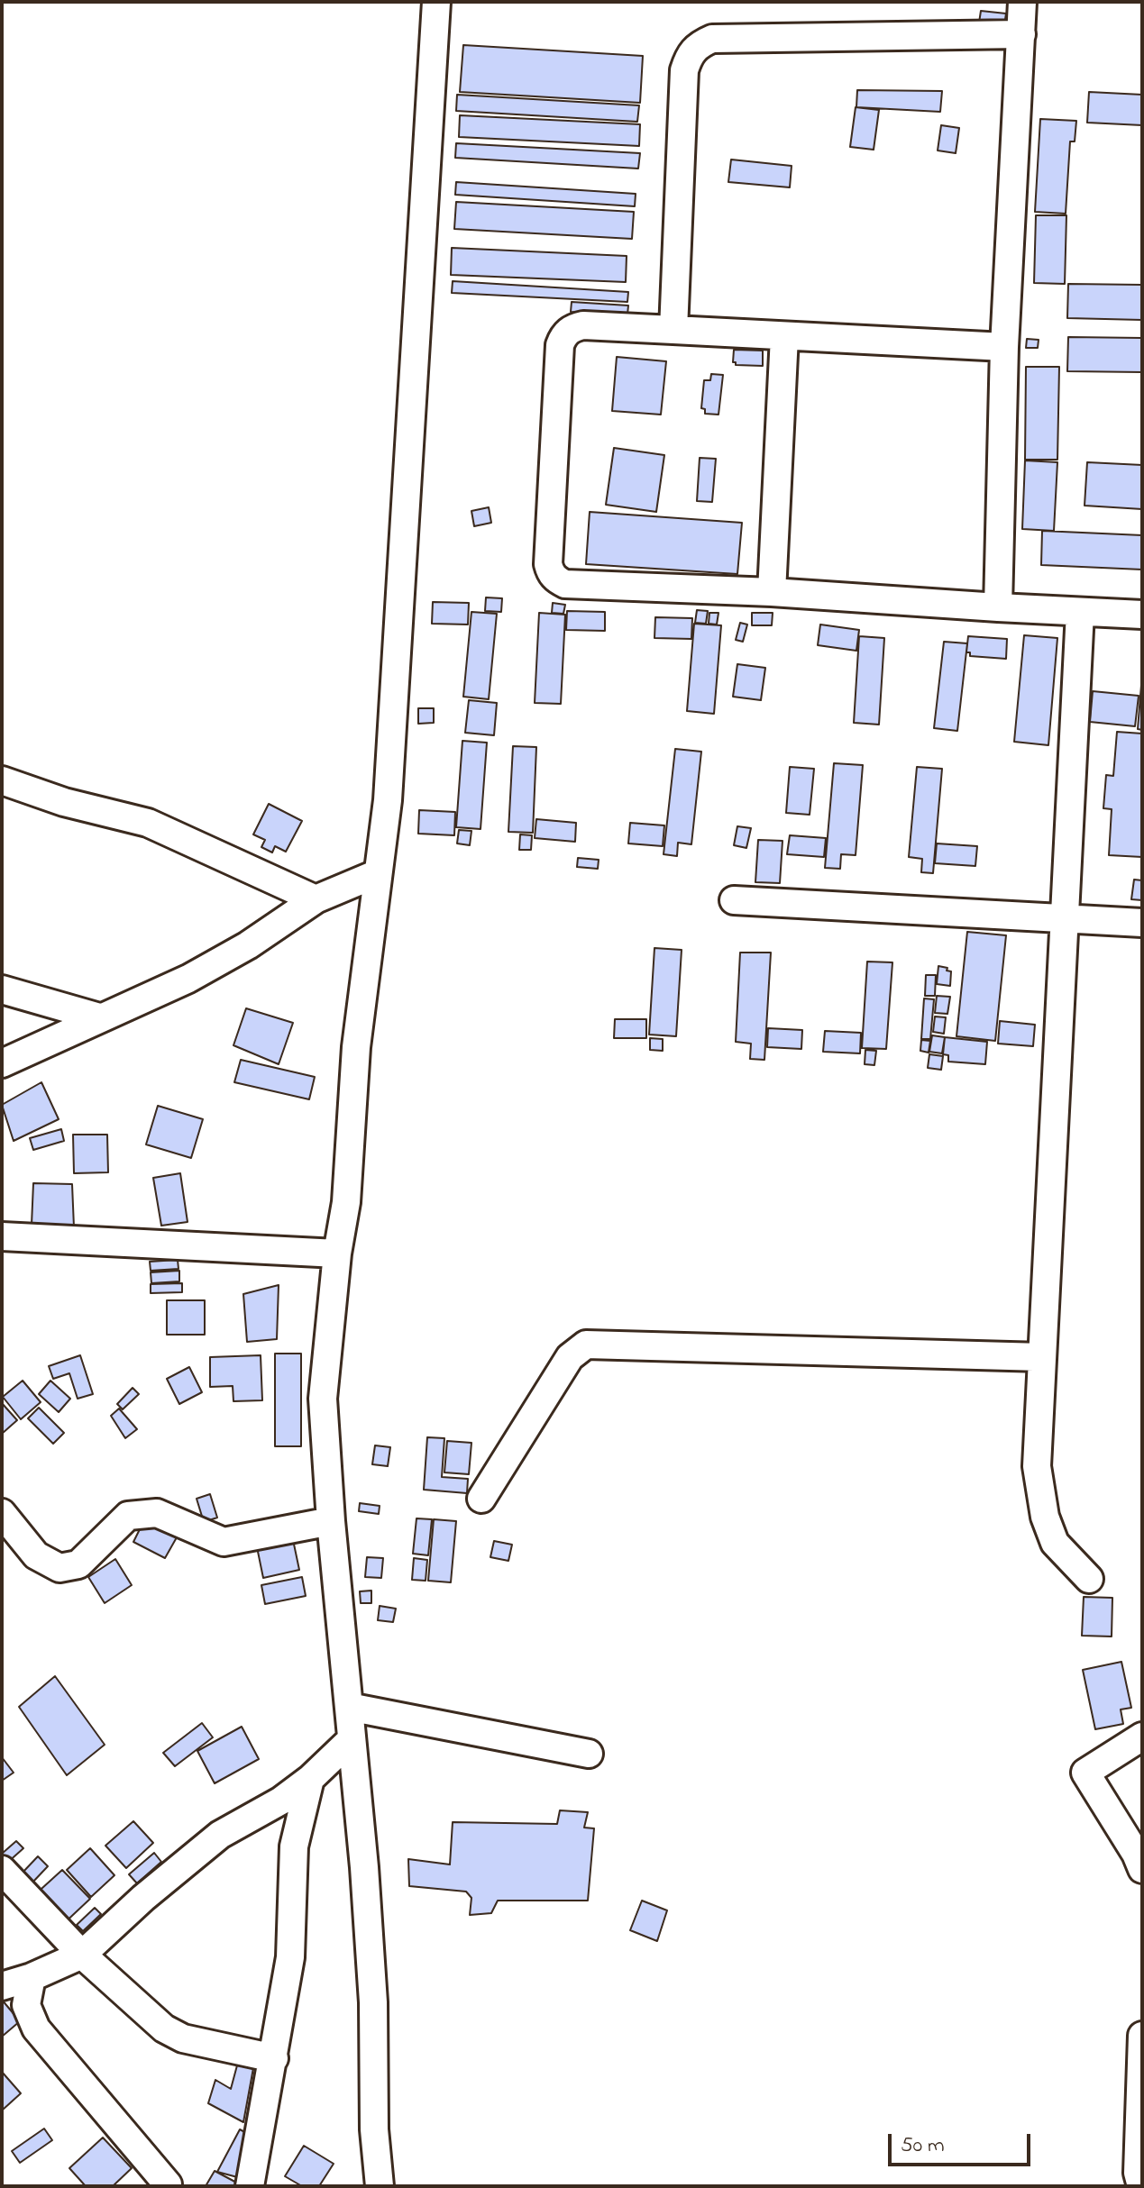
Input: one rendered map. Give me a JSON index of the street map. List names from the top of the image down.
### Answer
{
  "scale_bar": "50 m"
}
